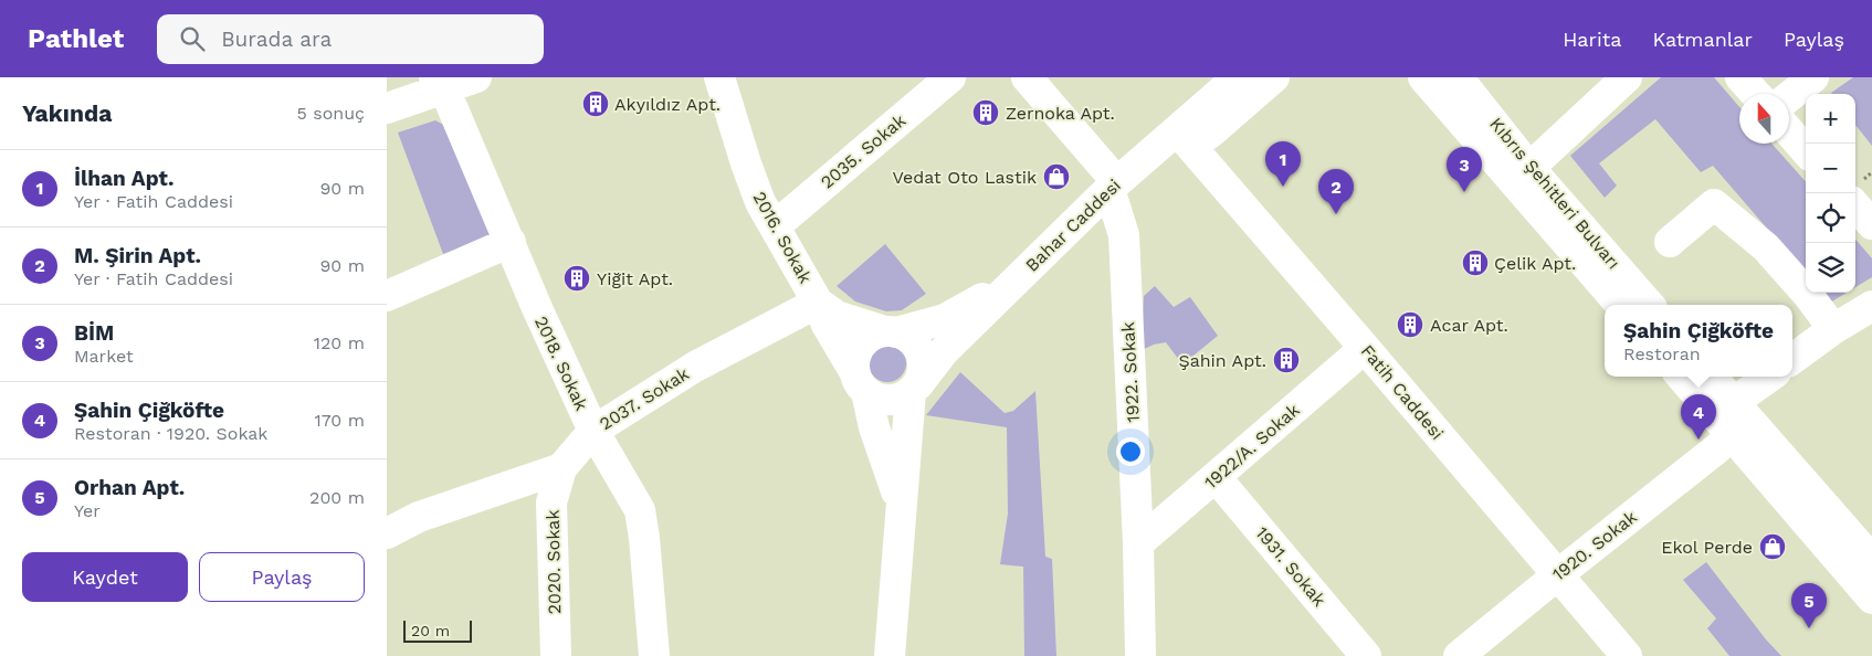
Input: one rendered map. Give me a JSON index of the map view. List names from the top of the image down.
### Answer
{
  "streets": {
    "street": [
      "2035. Sokak",
      "Kıbrıs Şehitleri Bulvarı",
      "Bahar Caddesi",
      "2016. Sokak",
      "2018. Sokak",
      "1922. Sokak",
      "Fatih Caddesi",
      "2037. Sokak",
      "1922/A. Sokak",
      "1920. Sokak",
      "2020. Sokak",
      "1931. Sokak"
    ]
  },
  "crossings": [
    ["2035. Sokak", "2016. Sokak"],
    ["Bahar Caddesi", "2016. Sokak"],
    ["Bahar Caddesi", "1922. Sokak"],
    ["Bahar Caddesi", "Fatih Caddesi"],
    ["2016. Sokak", "2037. Sokak"],
    ["2018. Sokak", "2037. Sokak"],
    ["1922. Sokak", "1922/A. Sokak"],
    ["Fatih Caddesi", "1922/A. Sokak"],
    ["Fatih Caddesi", "1920. Sokak"],
    ["2037. Sokak", "2020. Sokak"],
    ["1922/A. Sokak", "1931. Sokak"]
  ],
  "places": {
    "building": [
      "Akyıldız Apt.",
      "Zernoka Apt.",
      "Çelik Apt.",
      "Yiğit Apt.",
      "Acar Apt.",
      "Şahin Apt."
    ],
    "shop": ["Vedat Oto Lastik", "Ekol Perde"]
  },
  "scale_bar": "20 m",
  "north": "top",
  "page": {
    "header": "Pathlet",
    "search": "Burada ara",
    "nav": ["Harita", "Katmanlar", "Paylaş"],
    "heading": ["Yakında", "5 sonuç"],
    "map_buttons": ["+", "−"],
    "pins": [
      "1",
      "3",
      "2",
      "4",
      "5"
    ],
    "list": [
      {
        "mark": "1",
        "name": "İlhan Apt.",
        "note": "Yer · Fatih Caddesi",
        "value": "90 m"
      },
      {
        "mark": "2",
        "name": "M. Şirin Apt.",
        "note": "Yer · Fatih Caddesi",
        "value": "90 m"
      },
      {
        "mark": "3",
        "name": "BİM",
        "note": "Market",
        "value": "120 m"
      },
      {
        "mark": "4",
        "name": "Şahin Çiğköfte",
        "note": "Restoran · 1920. Sokak",
        "value": "170 m"
      },
      {
        "mark": "5",
        "name": "Orhan Apt.",
        "note": "Yer",
        "value": "200 m"
      }
    ],
    "popup": ["Şahin Çiğköfte", "Restoran"],
    "buttons": ["Kaydet", "Paylaş"],
    "scale": "20 m"
  }
}
